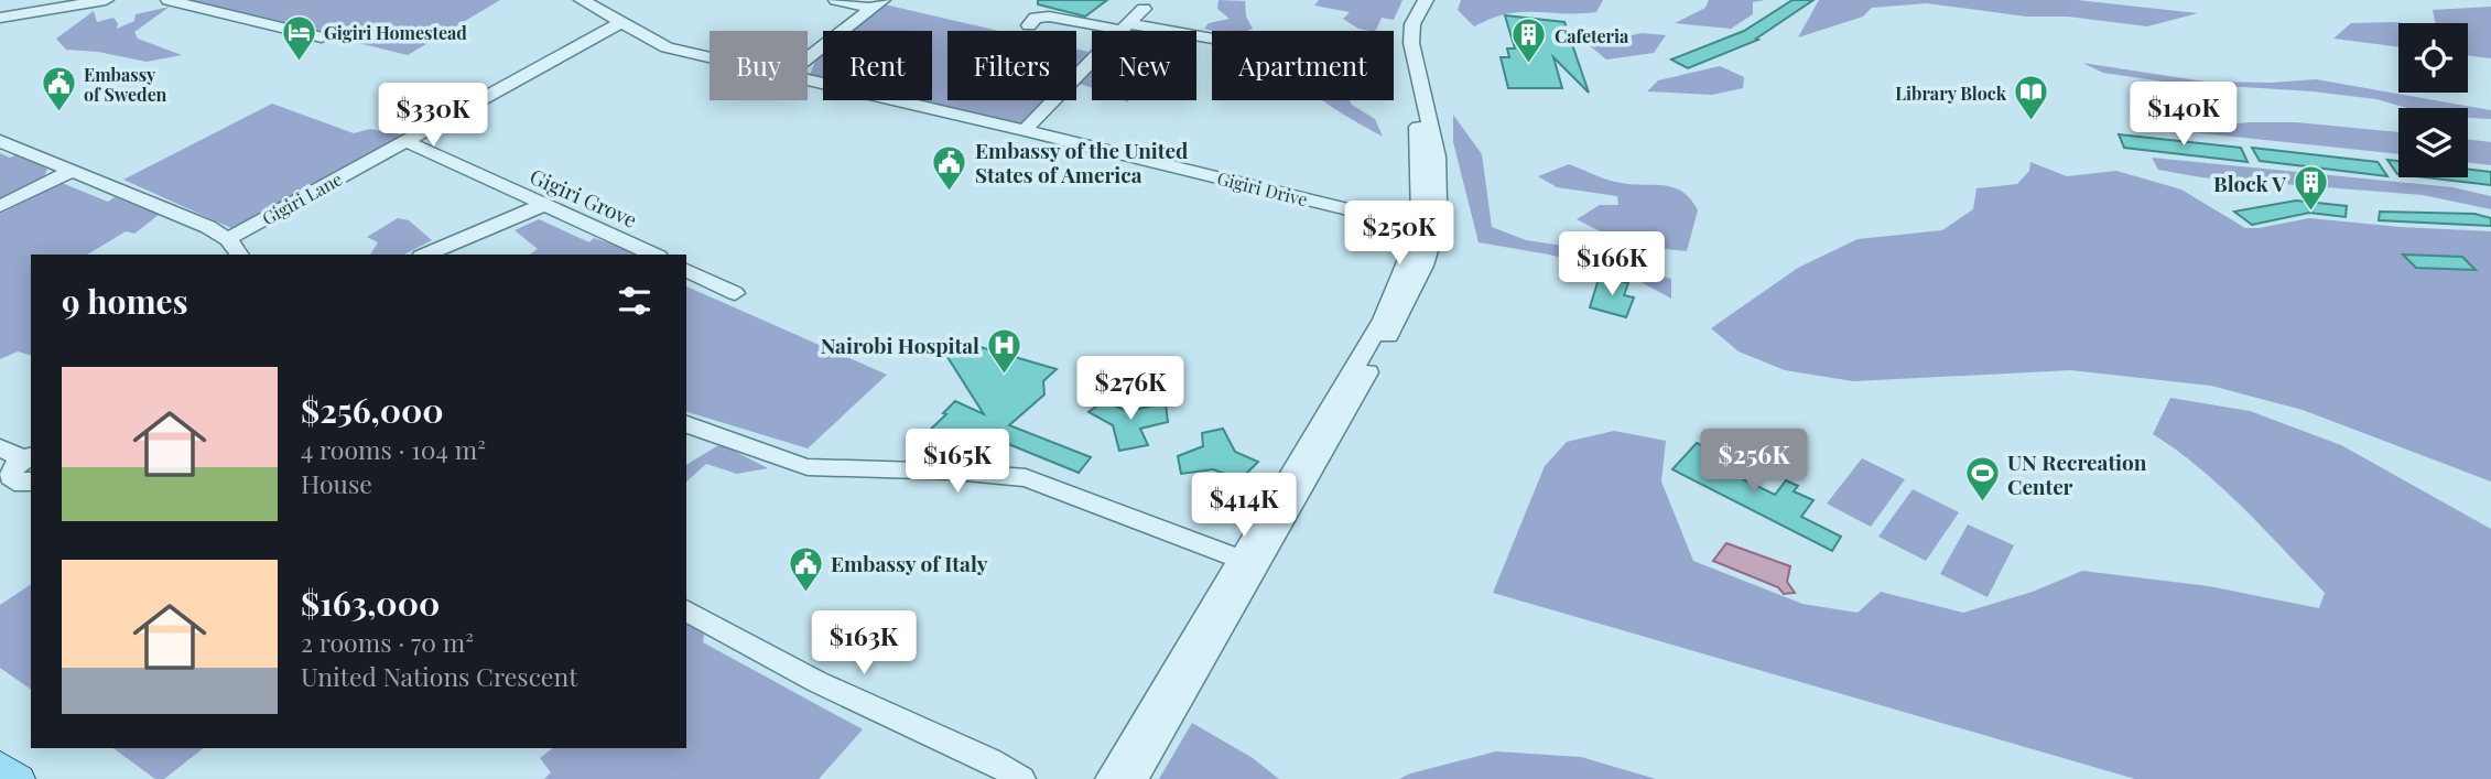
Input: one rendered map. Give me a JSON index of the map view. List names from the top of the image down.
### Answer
{
  "streets": {
    "street": ["Gigiri Drive", "Gigiri Grove", "Gigiri Lane"]
  },
  "crossings": [
    ["Gigiri Drive", "Gigiri Lane"],
    ["Gigiri Grove", "Gigiri Lane"]
  ],
  "places": {
    "hotel": ["Gigiri Homestead"],
    "building": ["Cafeteria", "Block V"],
    "public building": ["Embassy of Sweden", "Embassy of the United States of America", "Embassy of Italy"],
    "library": ["Library Block"],
    "hospital": ["Nairobi Hospital"],
    "sports": ["UN Recreation Center"]
  },
  "page": {
    "chip": [
      "Buy",
      "Rent",
      "Filters",
      "New",
      "Apartment"
    ],
    "price": [
      "$140K",
      "$330K",
      "$250K",
      "$166K",
      "$276K",
      "$165K",
      "$256K",
      "$414K",
      "$163K"
    ],
    "heading": "9 homes",
    "list": [
      {
        "name": "$256,000",
        "note": "4 rooms · 104 m² · House"
      },
      {
        "name": "$163,000",
        "note": "2 rooms · 70 m² · United Nations Crescent"
      }
    ]
  }
}
